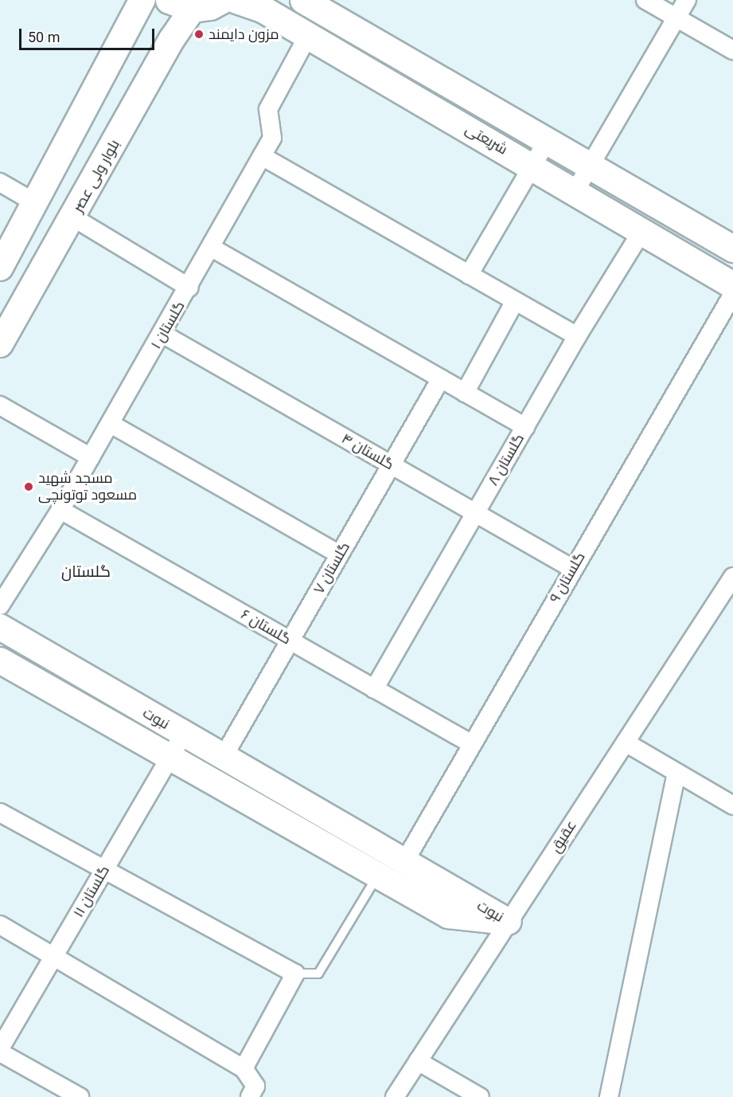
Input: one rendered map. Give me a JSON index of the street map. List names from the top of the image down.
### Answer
{
  "streets": {
    "main road": ["شریعتی"],
    "street": [
      "بلوار ولی عصر",
      "گلستان ۱",
      "گلستان ۴",
      "گلستان ۸",
      "گلستان ۷",
      "گلستان ۹",
      "گلستان ۶",
      "نبوت",
      "عقیق",
      "گلستان ۱۱"
    ]
  },
  "crossings": [
    ["شریعتی", "گلستان ۱"],
    ["شریعتی", "گلستان ۸"],
    ["گلستان ۱", "گلستان ۴"],
    ["گلستان ۱", "گلستان ۶"],
    ["گلستان ۴", "گلستان ۸"],
    ["گلستان ۴", "گلستان ۷"],
    ["گلستان ۴", "گلستان ۹"],
    ["گلستان ۸", "گلستان ۶"],
    ["گلستان ۷", "گلستان ۶"],
    ["گلستان ۷", "نبوت"],
    ["گلستان ۹", "گلستان ۶"],
    ["گلستان ۹", "نبوت"],
    ["نبوت", "عقیق"],
    ["نبوت", "گلستان ۱۱"]
  ],
  "districts": ["گلستان"],
  "places": ["مزون دایمند", "مسجد شهید مسعود توتونچی"],
  "scale_bar": "50 m"
}
